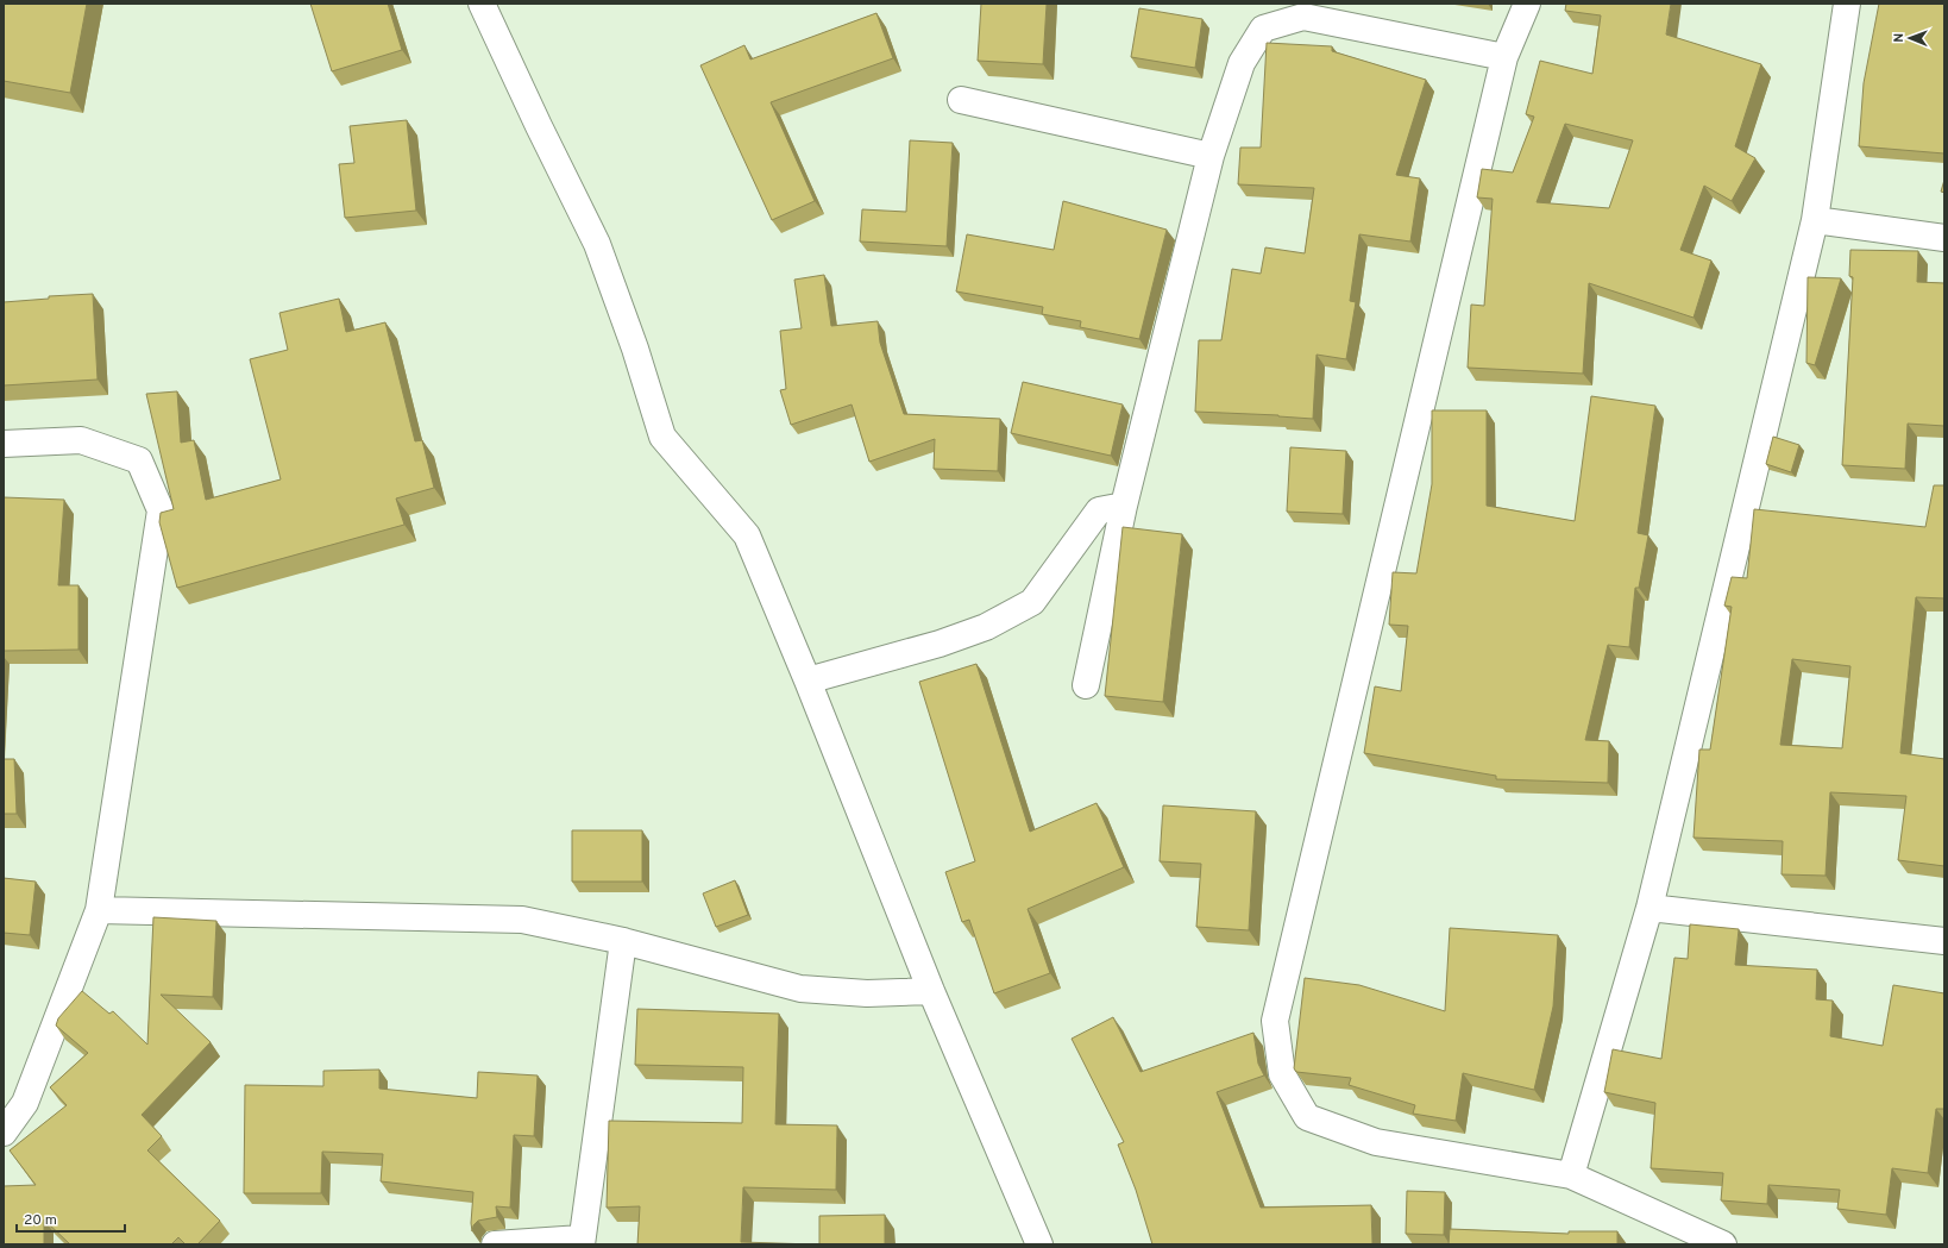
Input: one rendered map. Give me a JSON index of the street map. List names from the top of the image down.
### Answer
{
  "scale_bar": "20 m",
  "north": "left"
}
